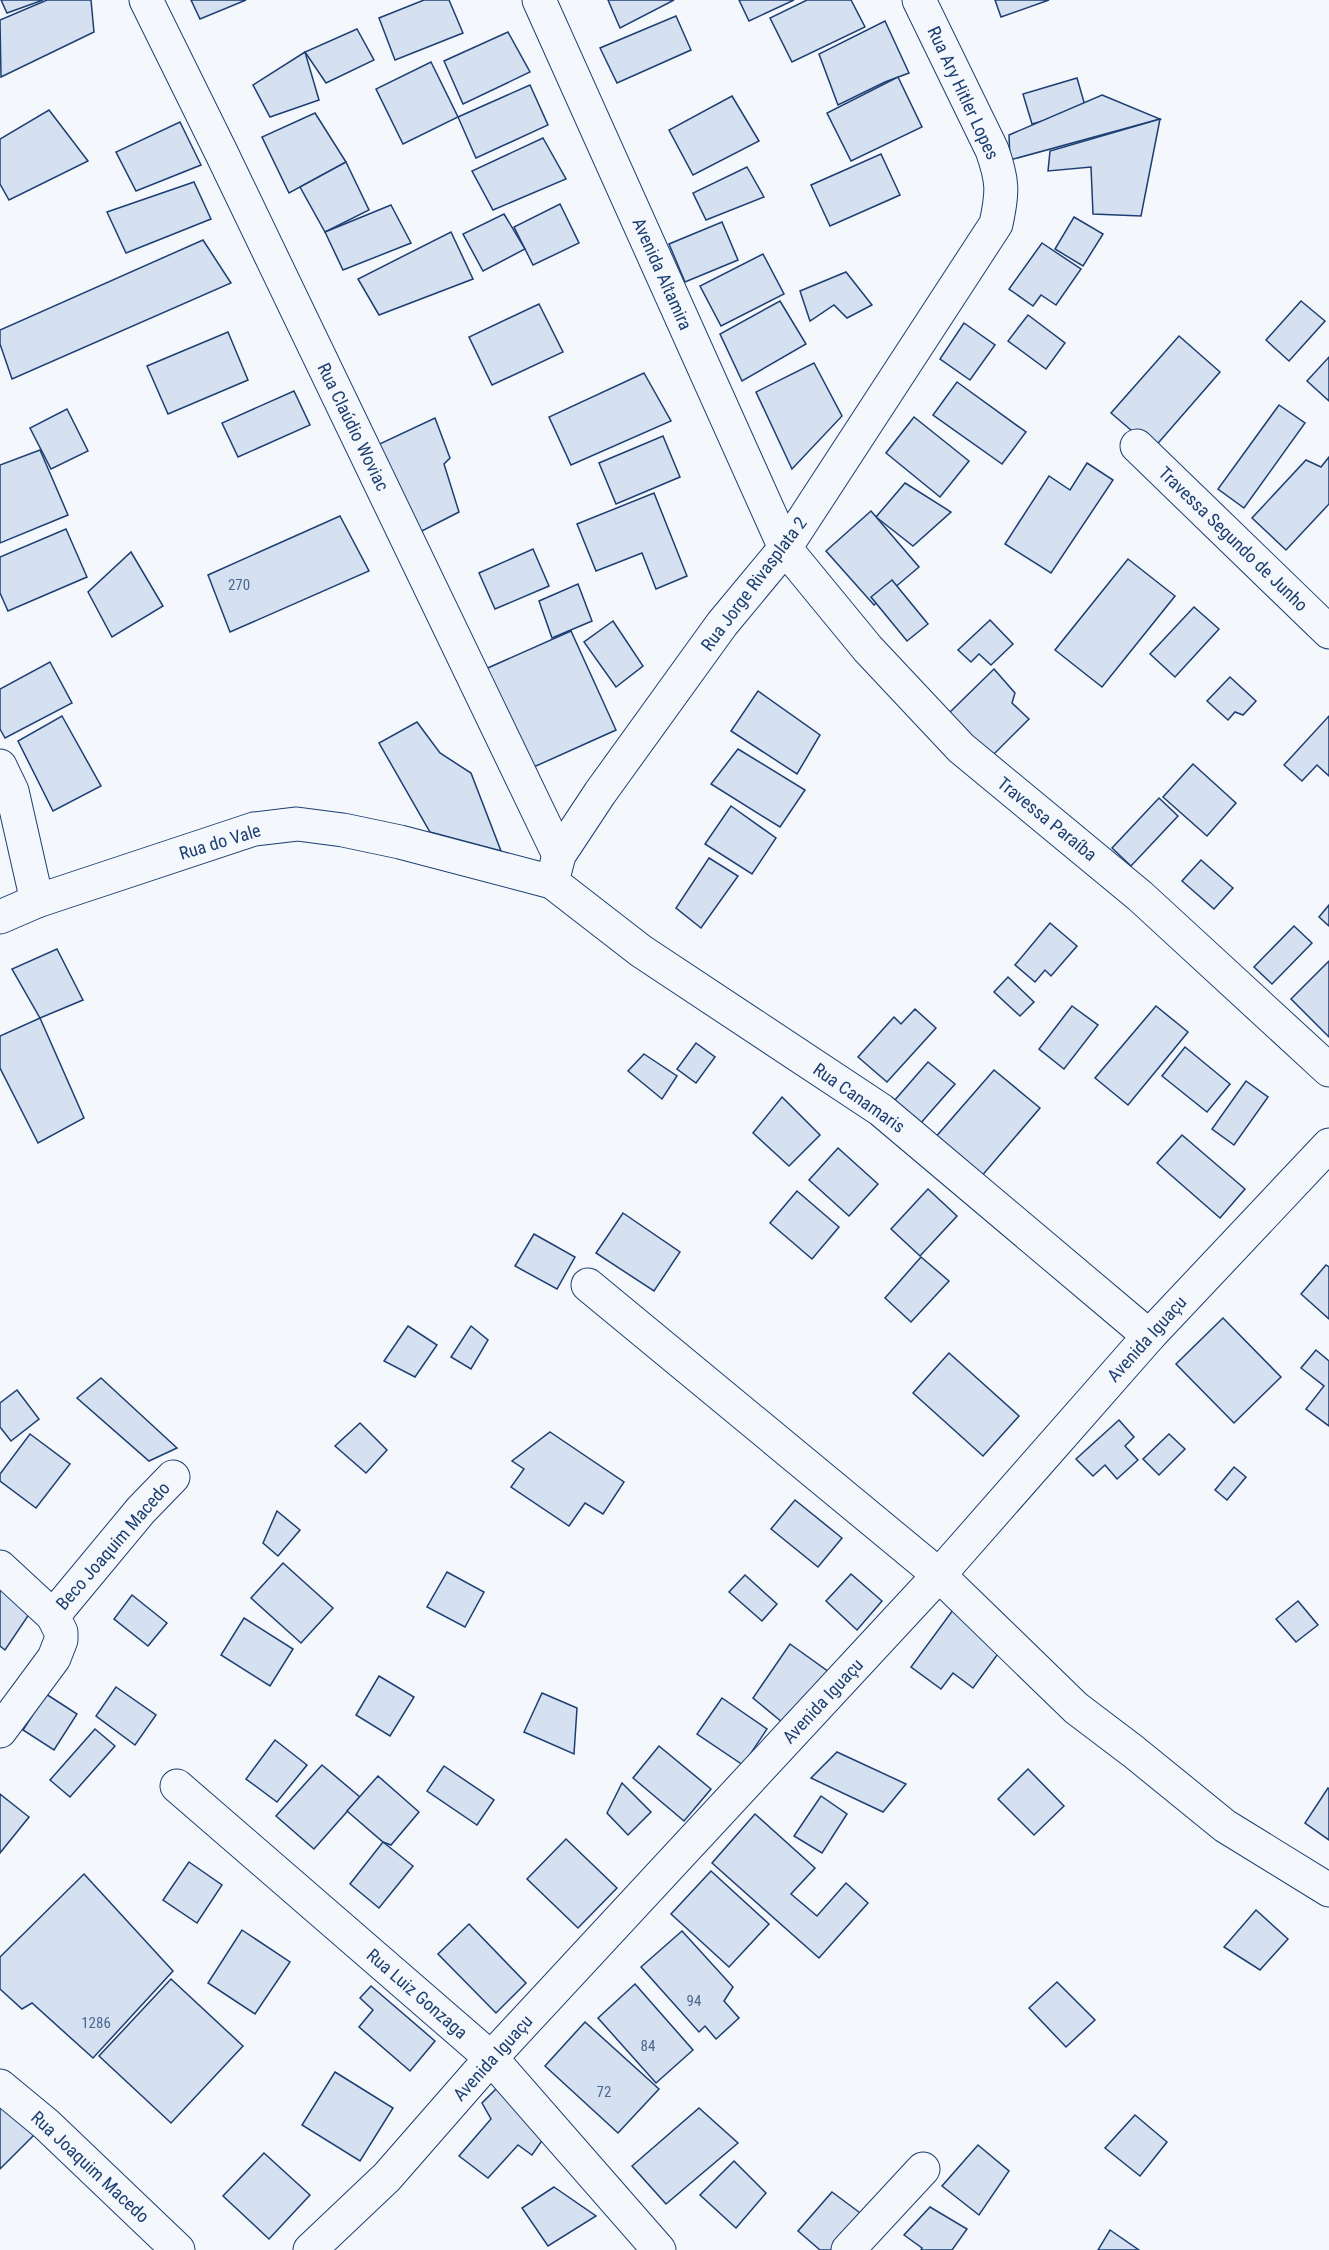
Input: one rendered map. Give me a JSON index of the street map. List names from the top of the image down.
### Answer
{
  "streets": {
    "street": [
      "Rua Ary Hitler Lopes",
      "Avenida Altamira",
      "Rua Claúdio Woviac",
      "Travessa Segundo de Junho",
      "Rua Jorge Rivasplata 2",
      "Travessa Paraíba",
      "Rua do Vale",
      "Rua Canamaris",
      "Avenida Iguaçu",
      "Beco Joaquim Macedo",
      "Rua Luiz Gonzaga",
      "Rua Joaquim Macedo"
    ]
  },
  "crossings": [
    ["Rua Ary Hitler Lopes", "Rua Jorge Rivasplata 2"],
    ["Avenida Altamira", "Rua Jorge Rivasplata 2"],
    ["Avenida Altamira", "Travessa Paraíba"],
    ["Rua Claúdio Woviac", "Rua Jorge Rivasplata 2"],
    ["Rua Claúdio Woviac", "Rua do Vale"],
    ["Rua Claúdio Woviac", "Rua Canamaris"],
    ["Rua Jorge Rivasplata 2", "Travessa Paraíba"],
    ["Rua Jorge Rivasplata 2", "Rua do Vale"],
    ["Rua Jorge Rivasplata 2", "Rua Canamaris"],
    ["Rua do Vale", "Rua Canamaris"],
    ["Rua Canamaris", "Avenida Iguaçu"],
    ["Avenida Iguaçu", "Rua Luiz Gonzaga"]
  ],
  "house_numbers": [
    "270",
    "94",
    "1286",
    "84",
    "72"
  ]
}
